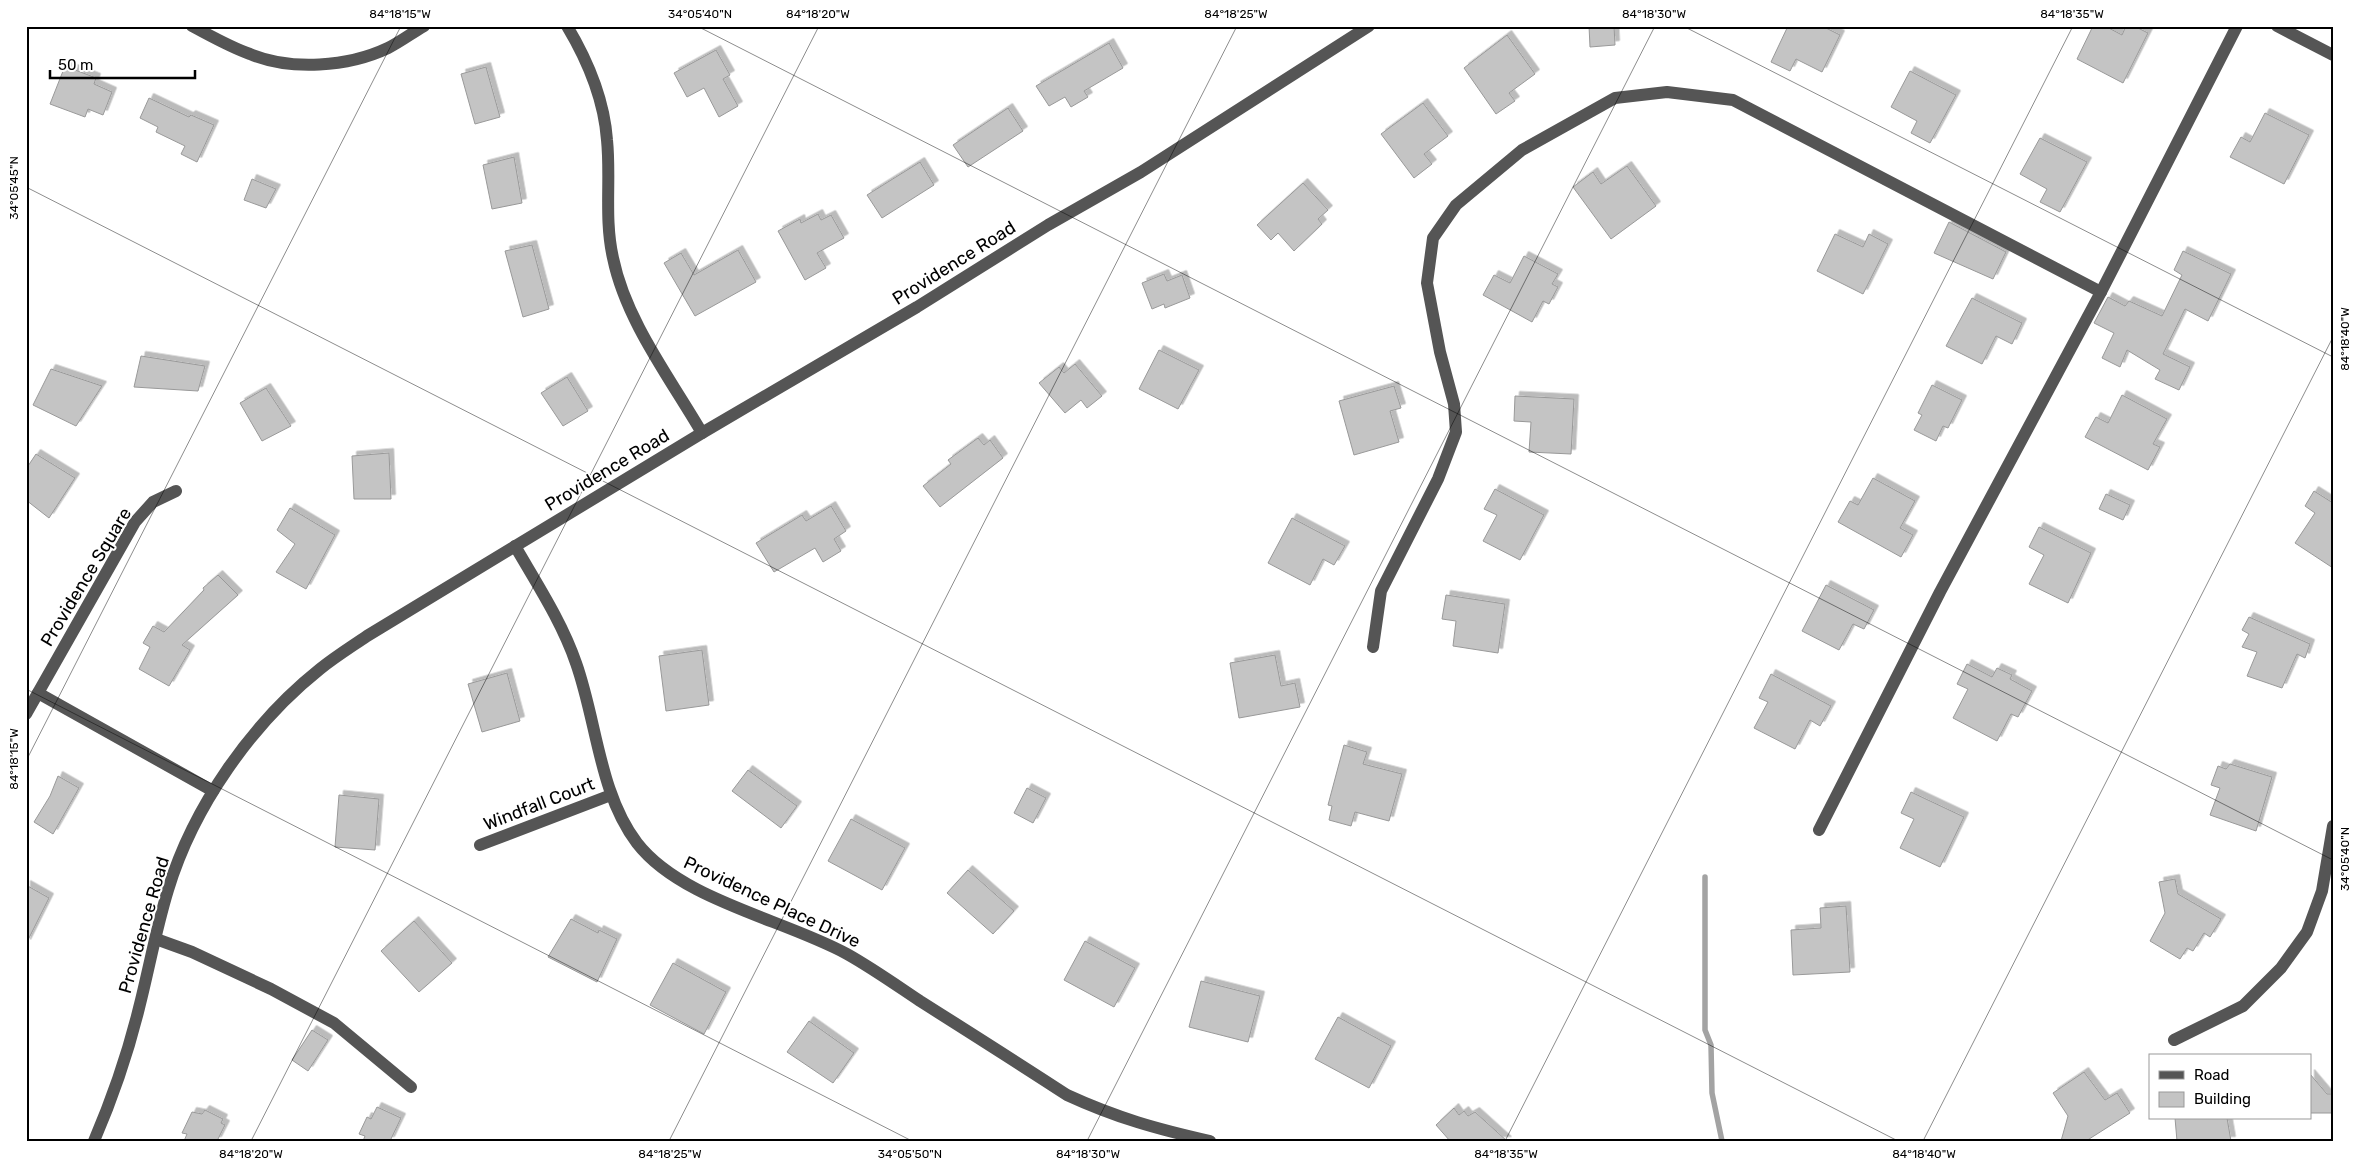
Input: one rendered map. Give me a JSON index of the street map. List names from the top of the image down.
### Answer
{
  "streets": {
    "street": [
      "Providence Road",
      "Providence Square",
      "Windfall Court",
      "Providence Place Drive"
    ]
  },
  "crossings": [
    ["Providence Road", "Providence Place Drive"],
    ["Windfall Court", "Providence Place Drive"]
  ],
  "legend": ["Road", "Building"],
  "scale_bar": "50 m",
  "coordinates": [
    "84°18'15\"W",
    "34°05'40\"N",
    "84°18'20\"W",
    "84°18'25\"W",
    "84°18'30\"W",
    "84°18'35\"W",
    "34°05'45\"N",
    "84°18'40\"W",
    "34°05'50\"N"
  ]
}
